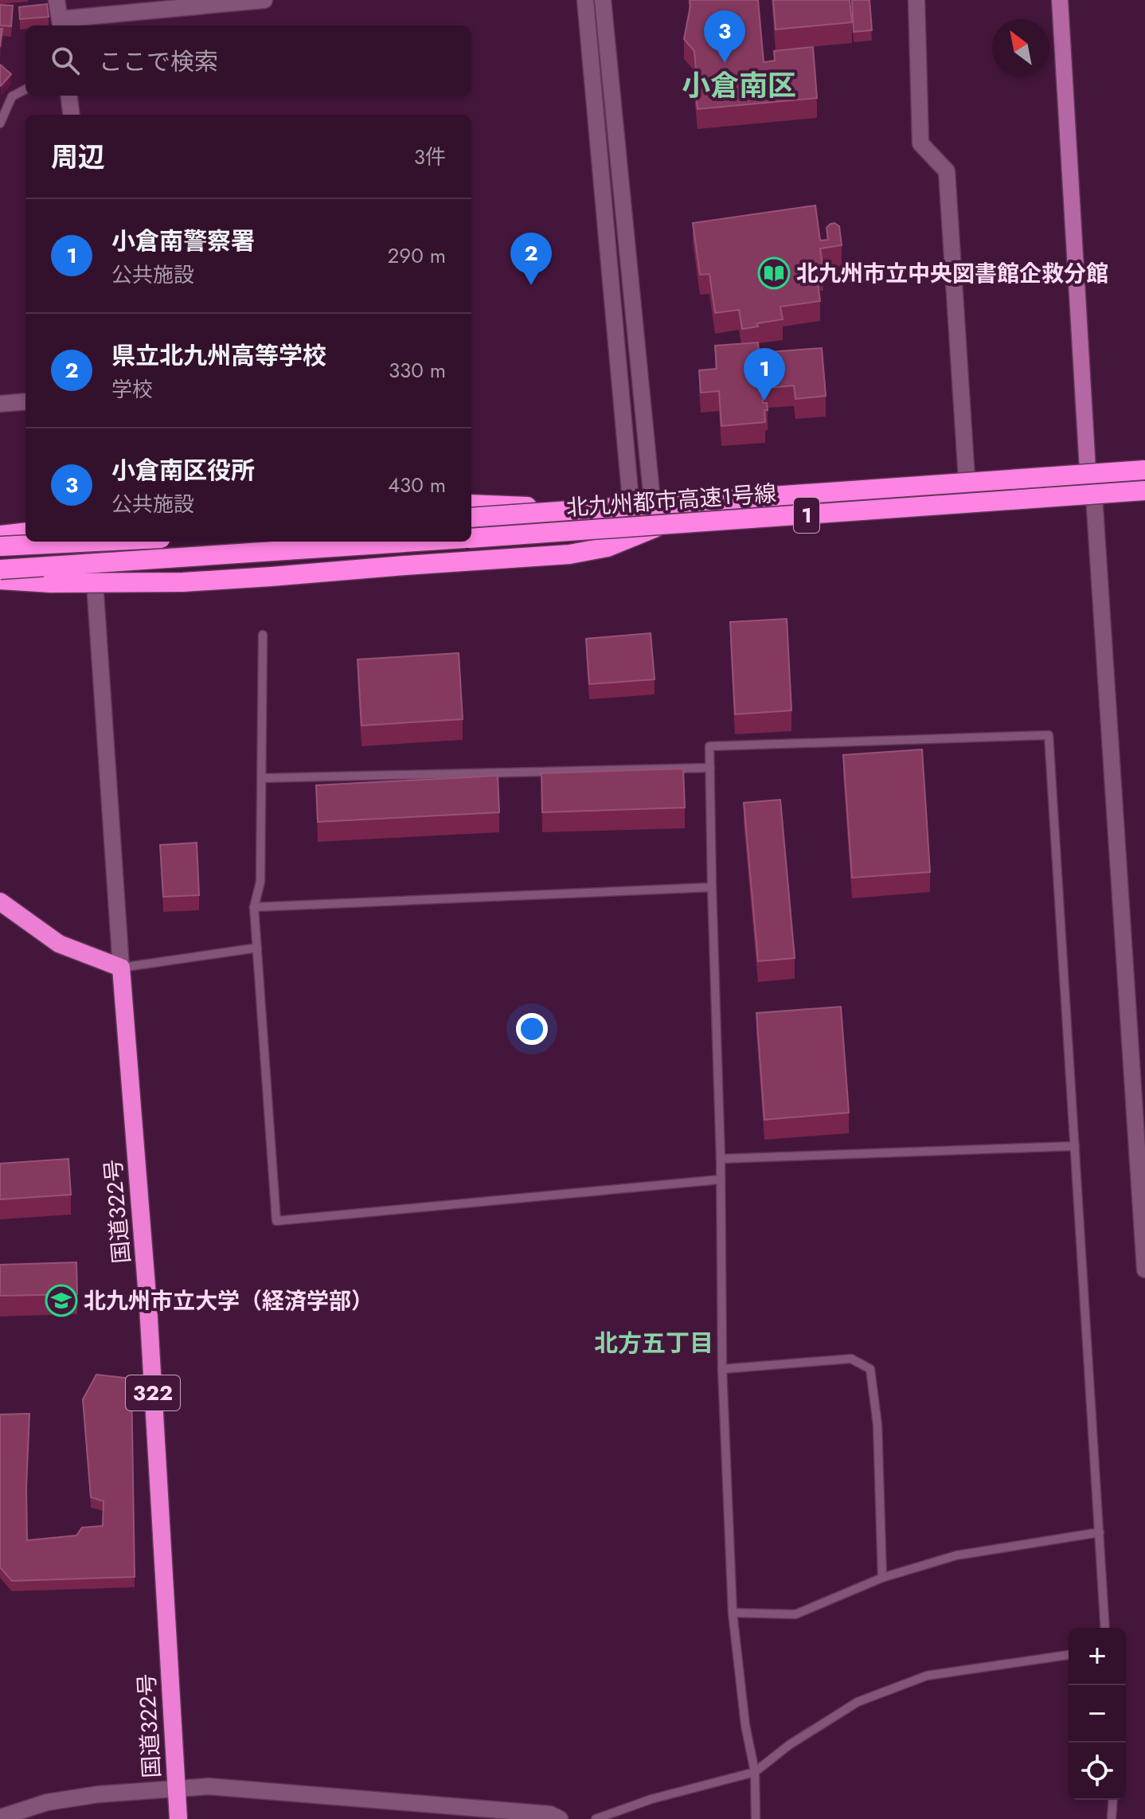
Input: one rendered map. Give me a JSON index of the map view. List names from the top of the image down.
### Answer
{
  "streets": {
    "highway": [
      "北九州都市高速1号線",
      "1",
      "国道322号",
      "322"
    ]
  },
  "districts": ["小倉南区", "北方五丁目"],
  "places": {
    "library": ["北九州市立中央図書館企救分館"],
    "school or university": ["北九州市立大学（経済学部）"]
  },
  "north": "top left",
  "page": {
    "pins": ["3", "2", "1"],
    "search": "ここで検索",
    "heading": ["周辺", "3件"],
    "list": [
      {
        "mark": "1",
        "name": "小倉南警察署",
        "note": "公共施設",
        "value": "290 m"
      },
      {
        "mark": "2",
        "name": "県立北九州高等学校",
        "note": "学校",
        "value": "330 m"
      },
      {
        "mark": "3",
        "name": "小倉南区役所",
        "note": "公共施設",
        "value": "430 m"
      }
    ],
    "map_buttons": ["+", "−"]
  }
}
